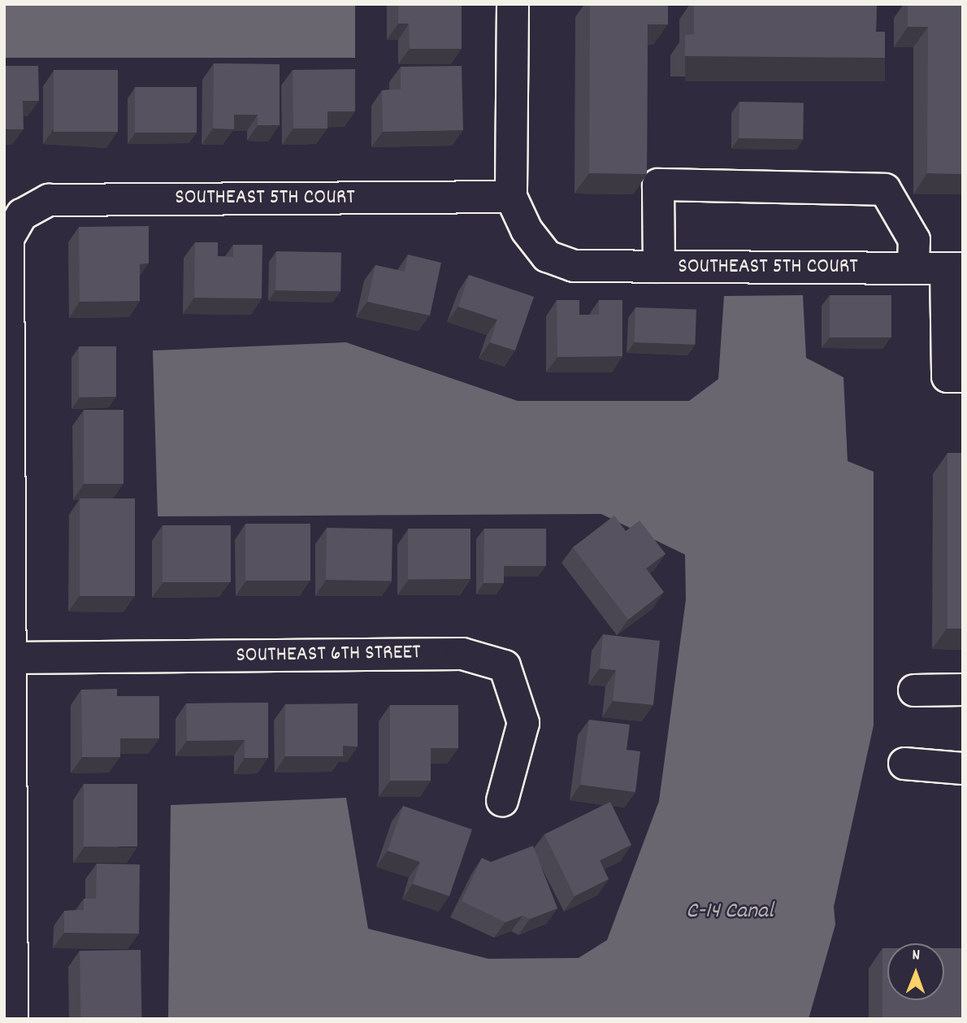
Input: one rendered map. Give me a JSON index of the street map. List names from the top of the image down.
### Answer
{
  "streets": {
    "street": ["SOUTHEAST 5TH COURT", "SOUTHEAST 6TH STREET"]
  },
  "crossings": [
    ["SOUTHEAST 5TH COURT", "SOUTHEAST 6TH STREET"]
  ],
  "water": ["C-14 Canal"],
  "north": "top"
}
